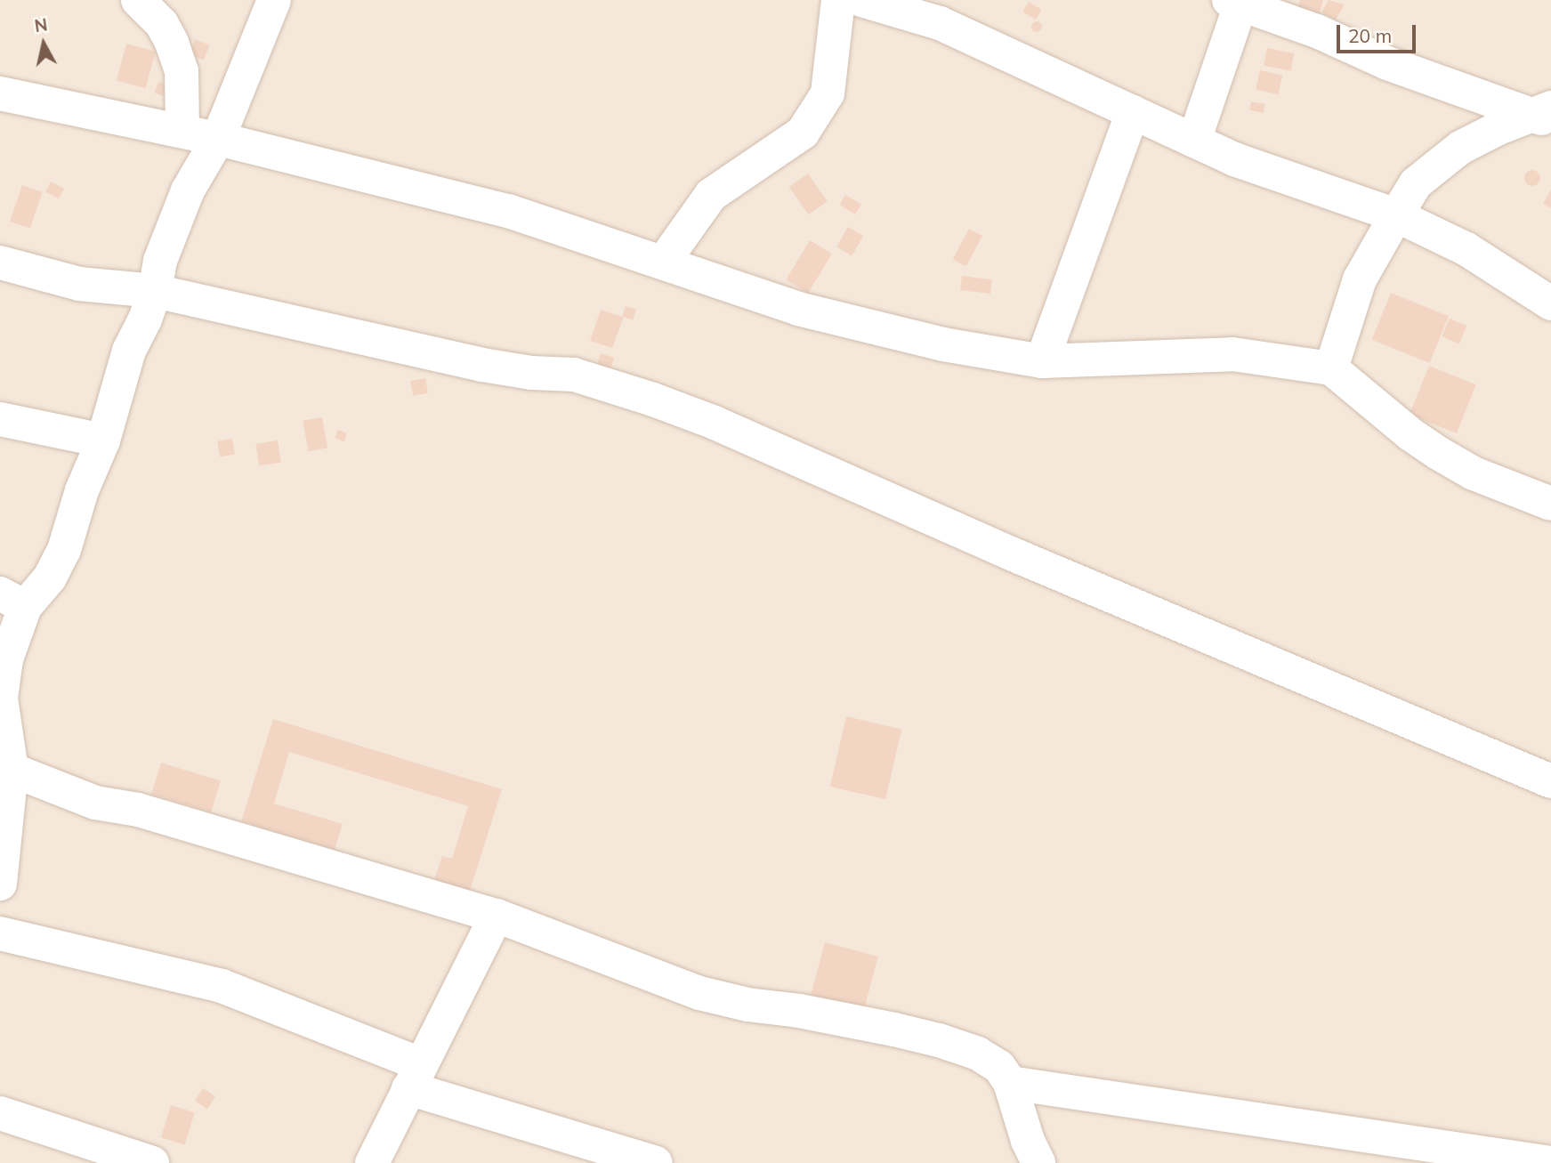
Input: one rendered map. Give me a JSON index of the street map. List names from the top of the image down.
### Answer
{
  "scale_bar": "20 m",
  "north": "top"
}
